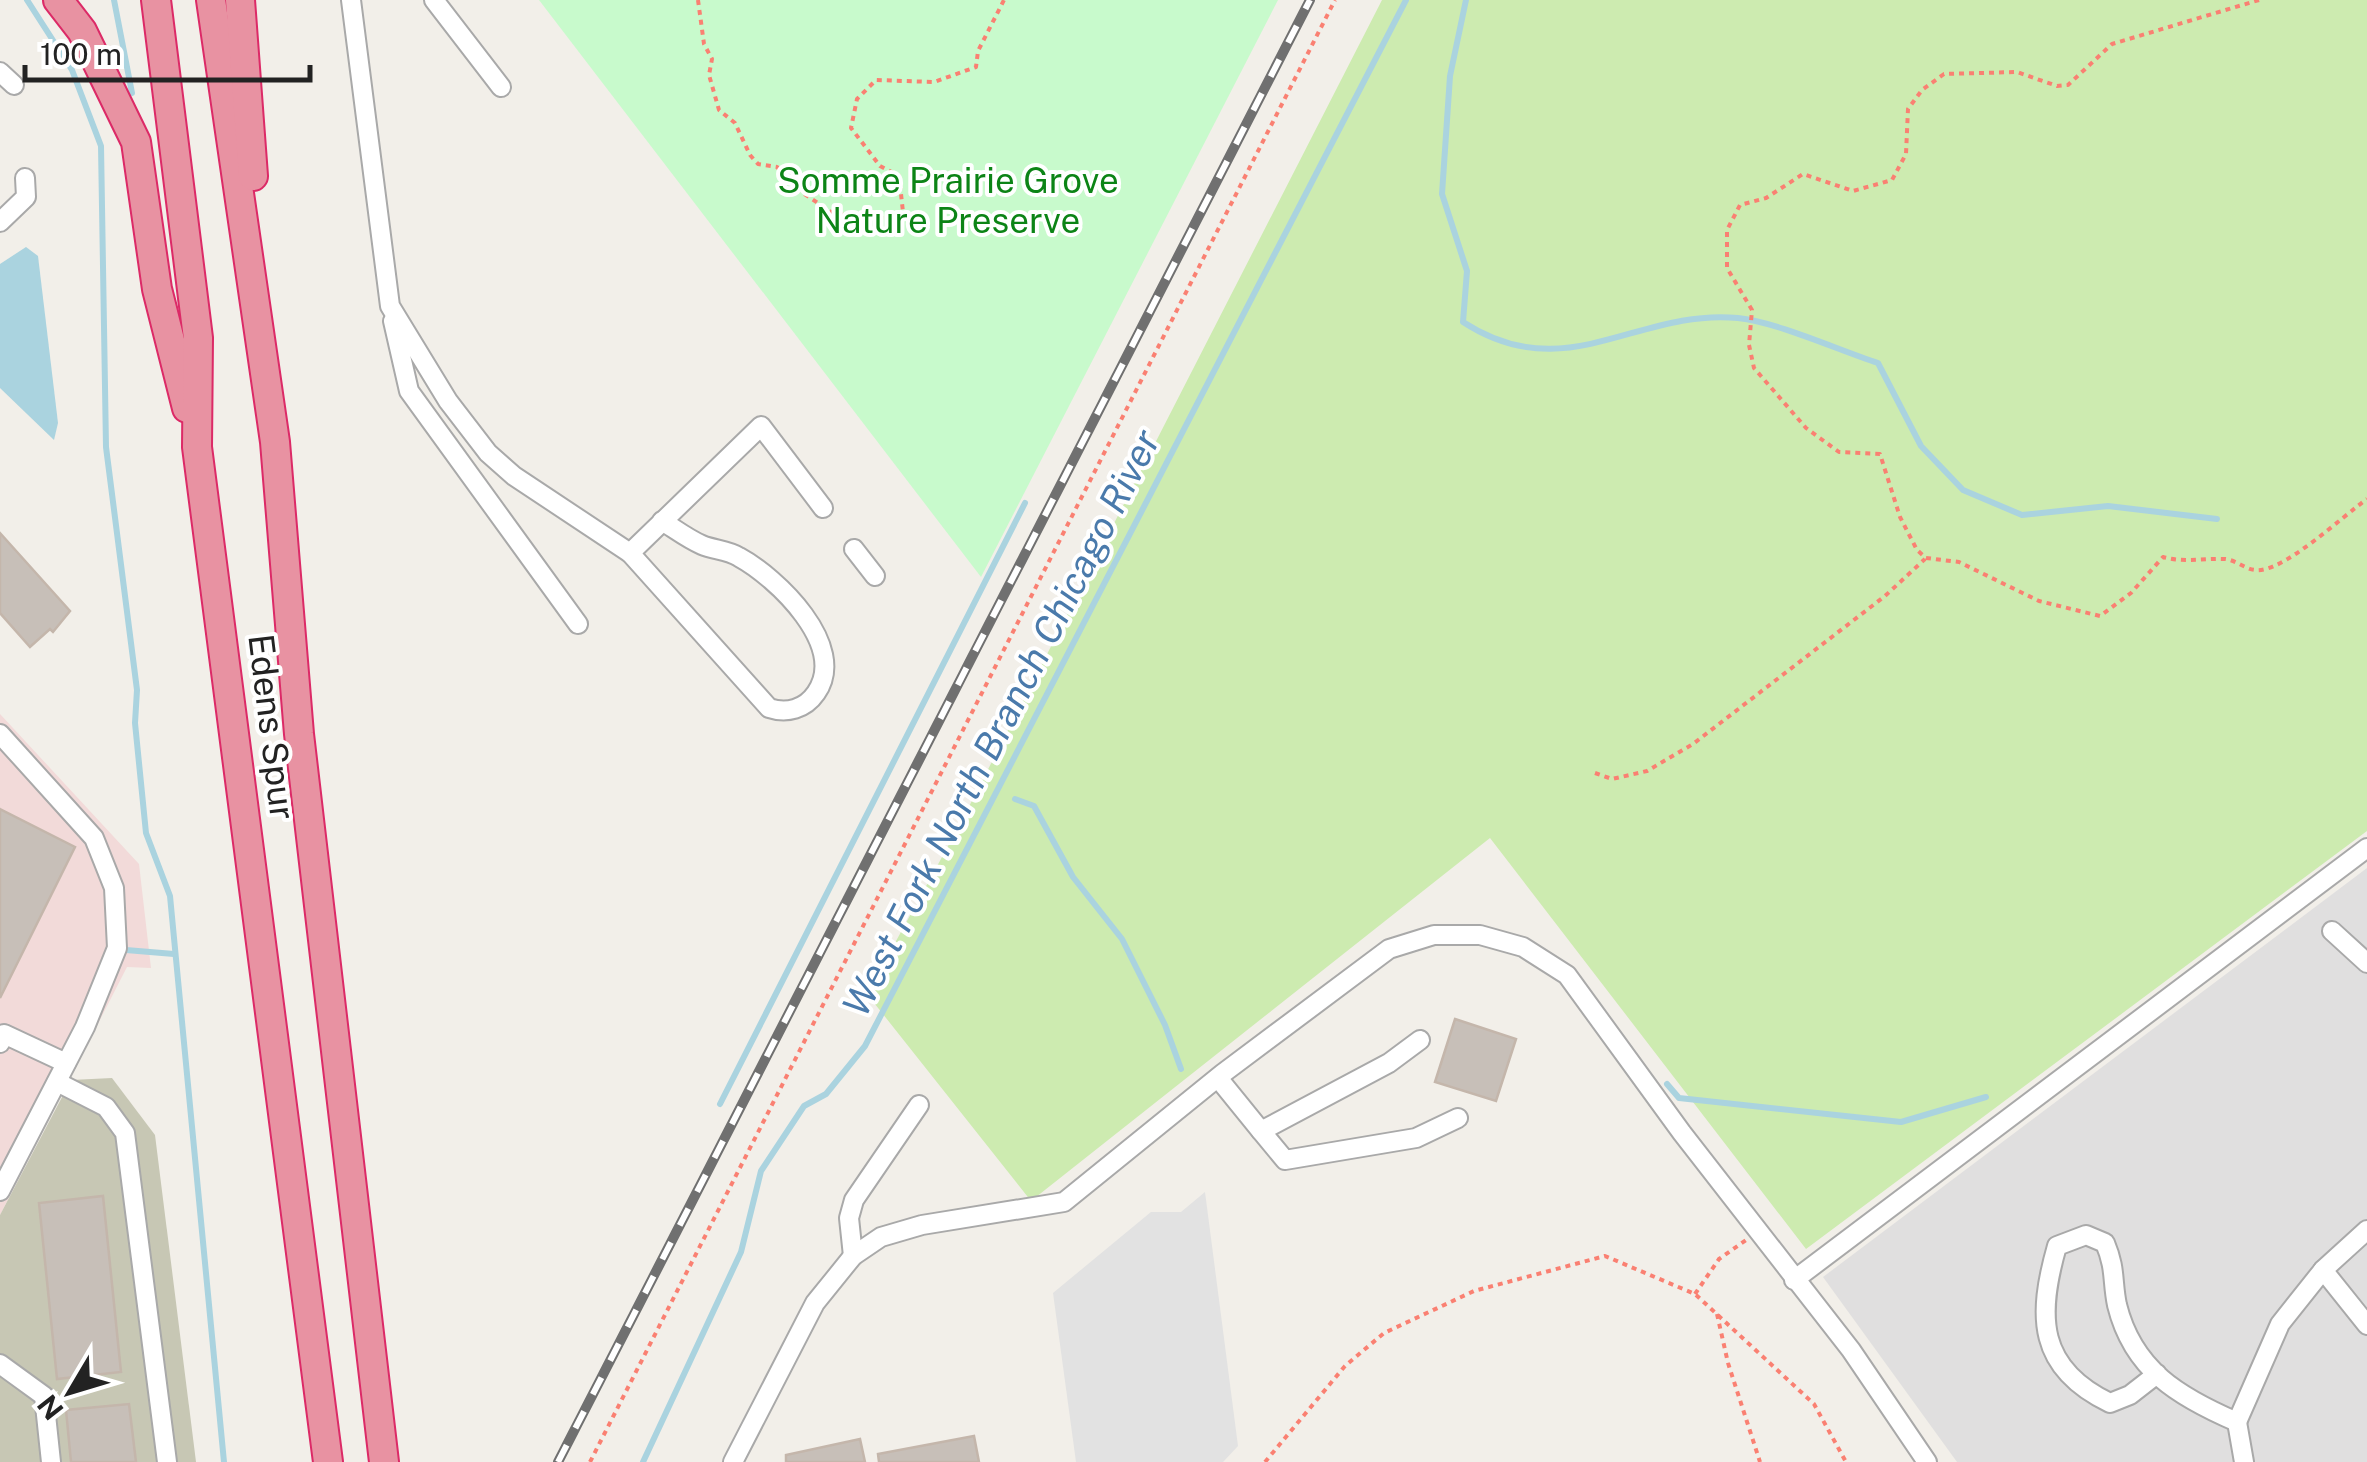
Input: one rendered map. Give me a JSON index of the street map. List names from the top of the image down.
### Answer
{
  "streets": {
    "highway": ["Edens Spur"]
  },
  "water": ["West Fork North Branch Chicago River"],
  "parks": ["Somme Prairie Grove Nature Preserve"],
  "scale_bar": "100 m",
  "north": "bottom left"
}
